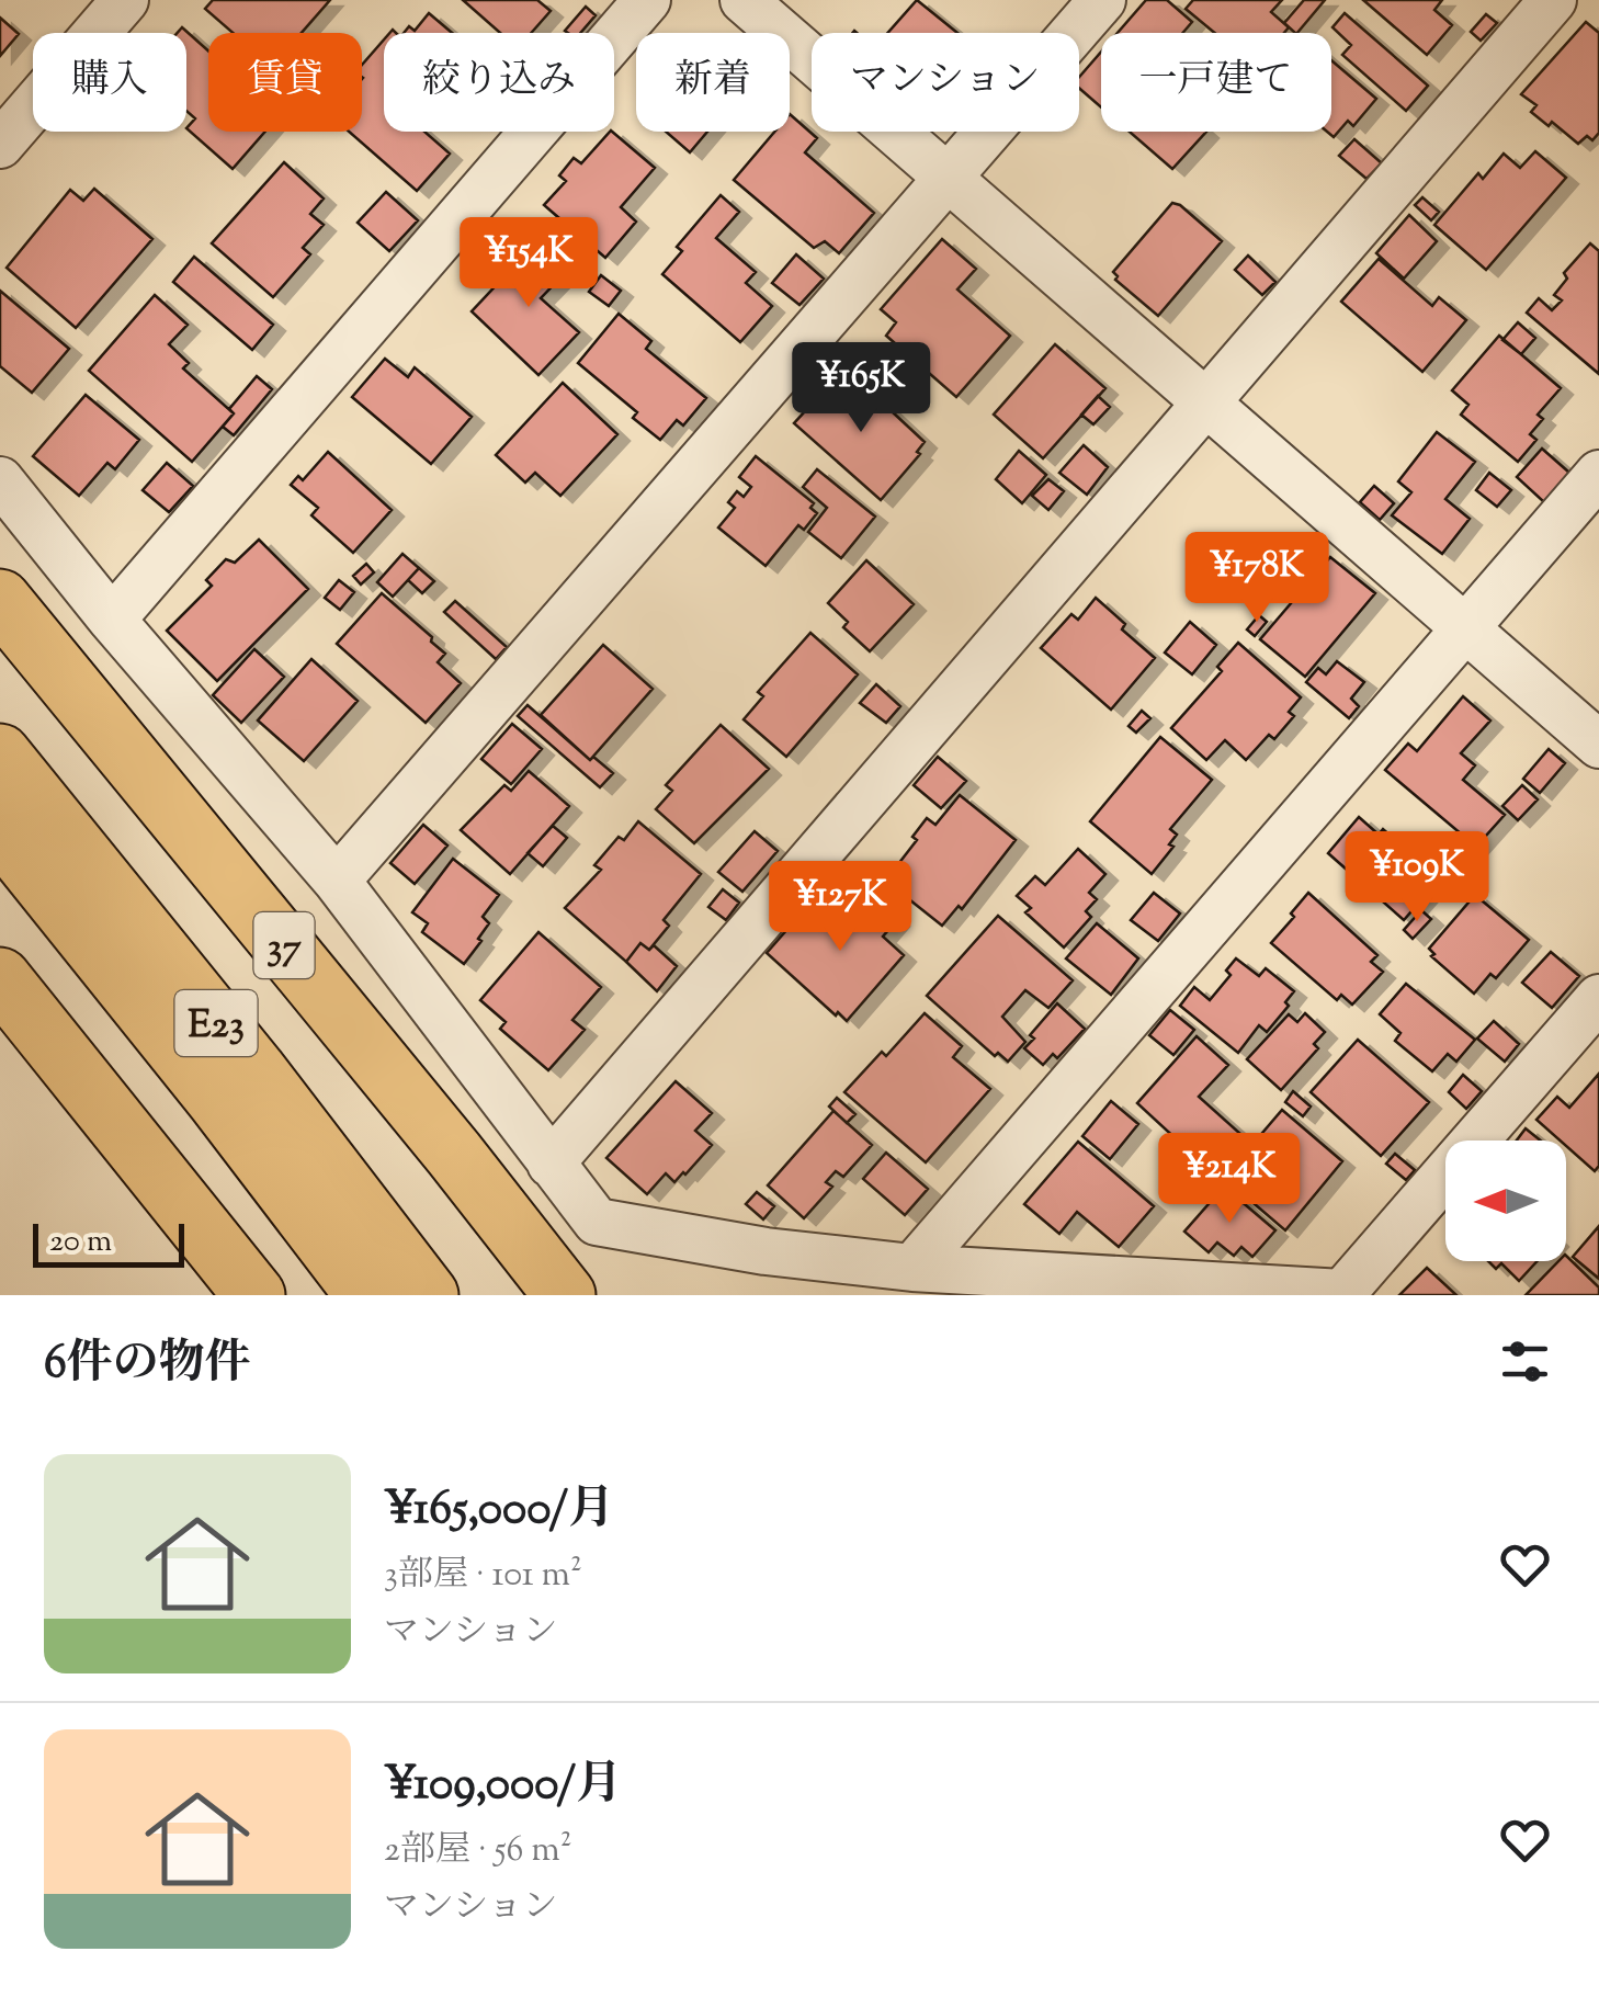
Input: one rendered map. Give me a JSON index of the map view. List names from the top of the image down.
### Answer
{
  "streets": {
    "main road": ["37", "E23"]
  },
  "scale_bar": "20 m",
  "north": "left",
  "page": {
    "chip": [
      "購入",
      "賃貸",
      "絞り込み",
      "新着",
      "マンション",
      "一戸建て"
    ],
    "price": [
      "¥154K",
      "¥165K",
      "¥178K",
      "¥109K",
      "¥127K",
      "¥214K"
    ],
    "scale": "20 m",
    "heading": "6件の物件",
    "list": [
      {
        "name": "¥165,000/月",
        "note": "3部屋 · 101 m² · マンション"
      },
      {
        "name": "¥109,000/月",
        "note": "2部屋 · 56 m² · マンション"
      }
    ]
  }
}
